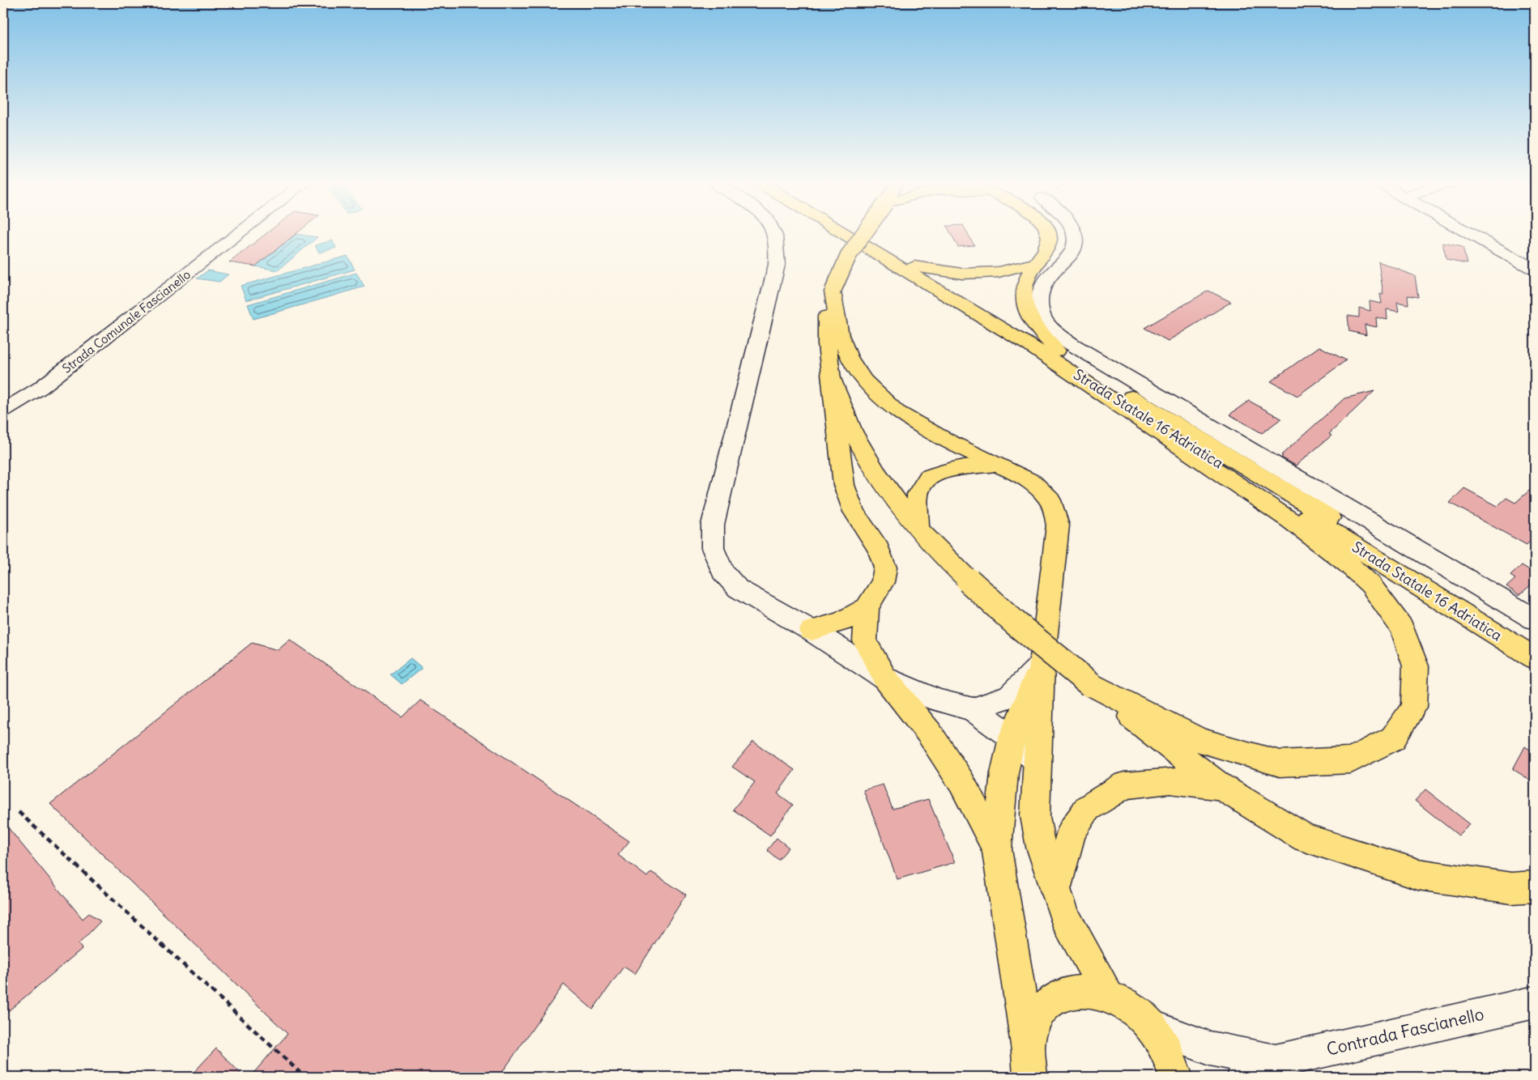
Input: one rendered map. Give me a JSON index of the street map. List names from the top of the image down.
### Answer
{
  "streets": {
    "main road": ["Strada Statale 16 Adriatica"],
    "street": ["Strada Comunale Fascianello", "Contrada Fascianello"]
  }
}
